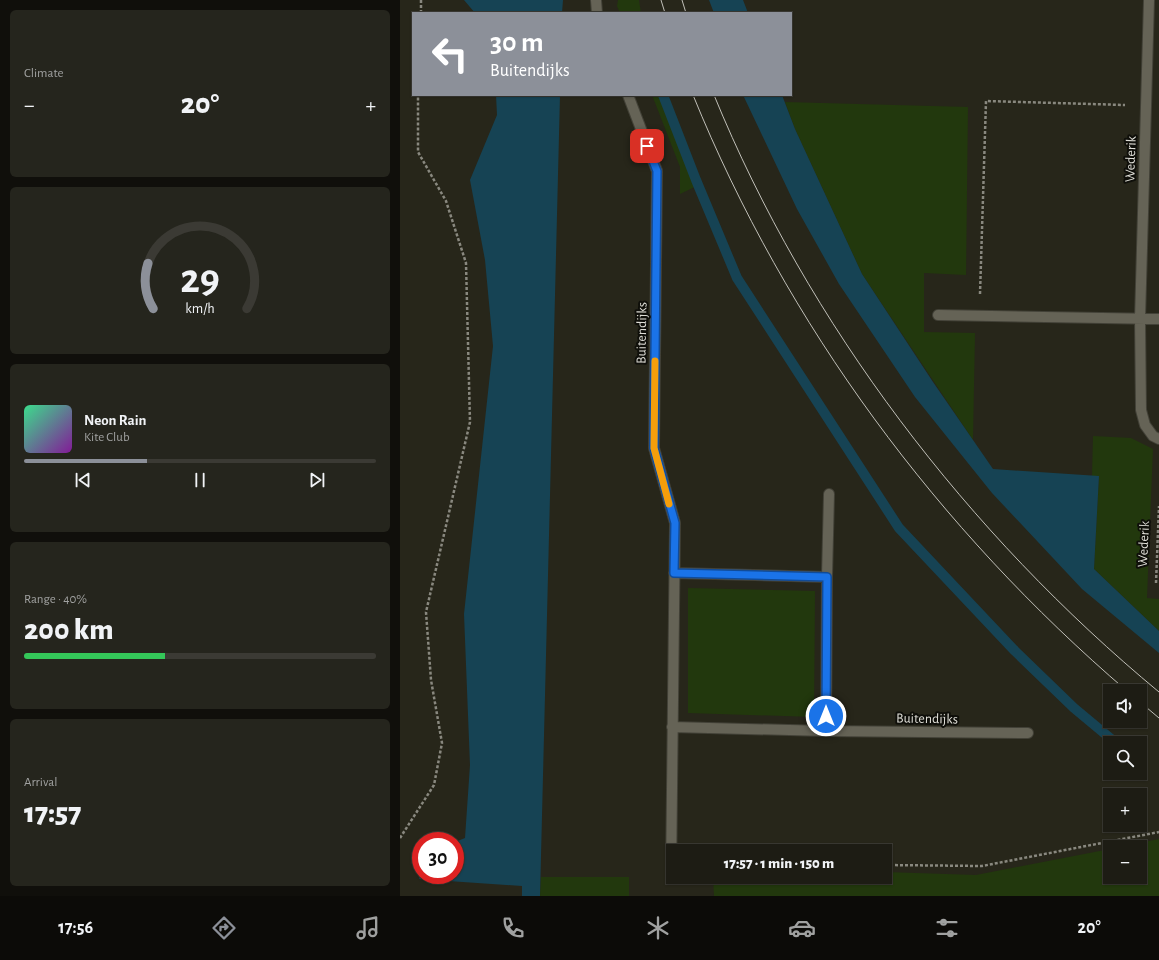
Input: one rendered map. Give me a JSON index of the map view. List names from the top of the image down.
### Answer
{
  "streets": {
    "street": ["Wederik", "Buitendijks"]
  },
  "page": {
    "tile": [
      "Climate",
      ["Range · 40%", "200 km"],
      ["Arrival", "17:57"]
    ],
    "turn": ["30 m", "Buitendijks"],
    "heat": ["−", "20°", "+"],
    "song": ["Neon Rain", "Kite Club"],
    "map_buttons": ["+", "−"],
    "limit": "30",
    "trip": "17:57 · 1 min · 150 m",
    "tabs": ["17:56", "20°"],
    "gauge": ["29", "km/h"]
  }
}
